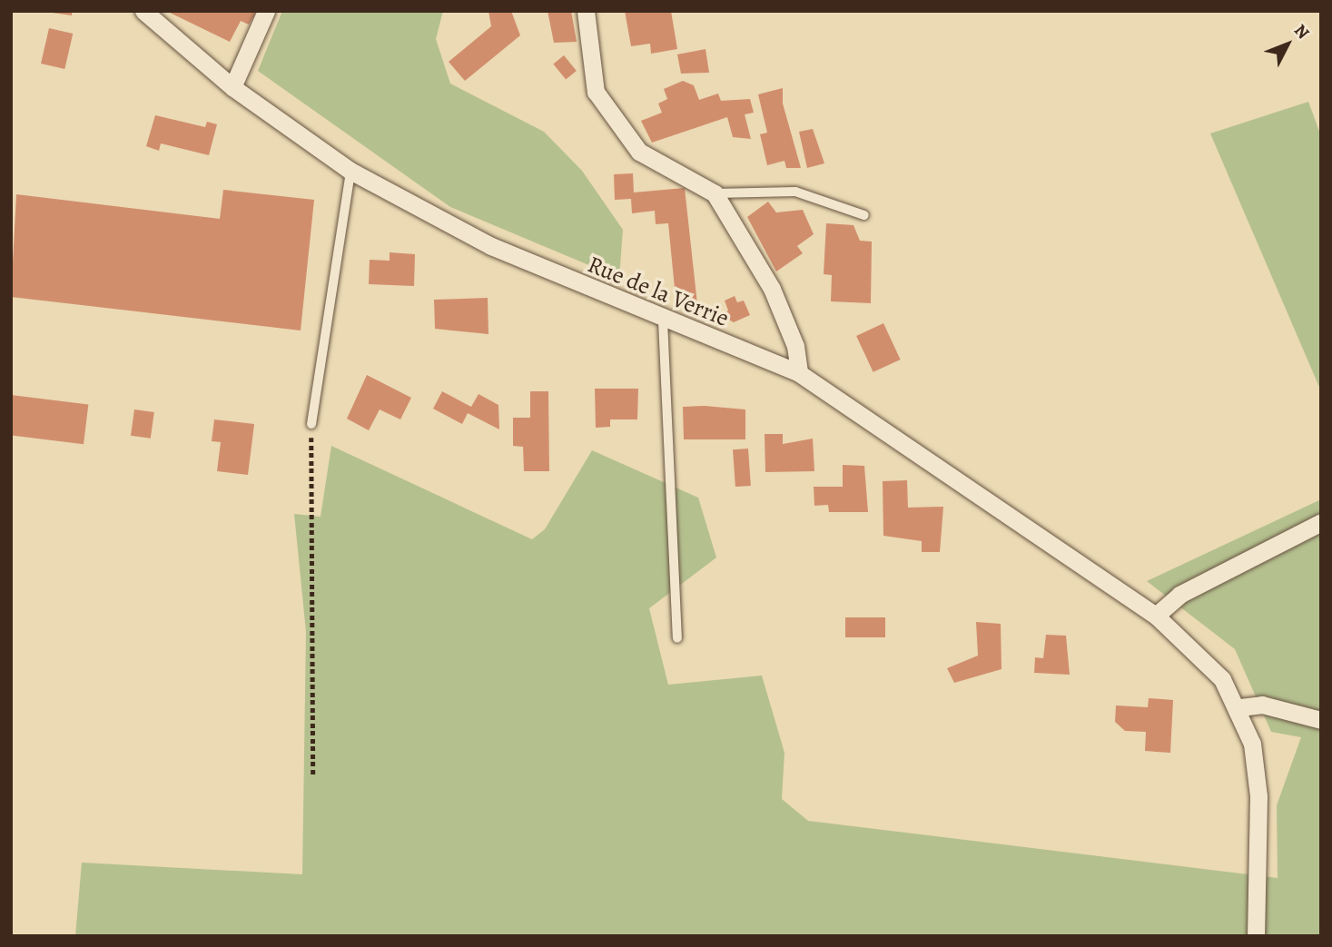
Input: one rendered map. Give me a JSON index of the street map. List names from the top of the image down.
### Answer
{
  "streets": {
    "street": ["Rue de la Verrie"]
  },
  "north": "top right"
}
